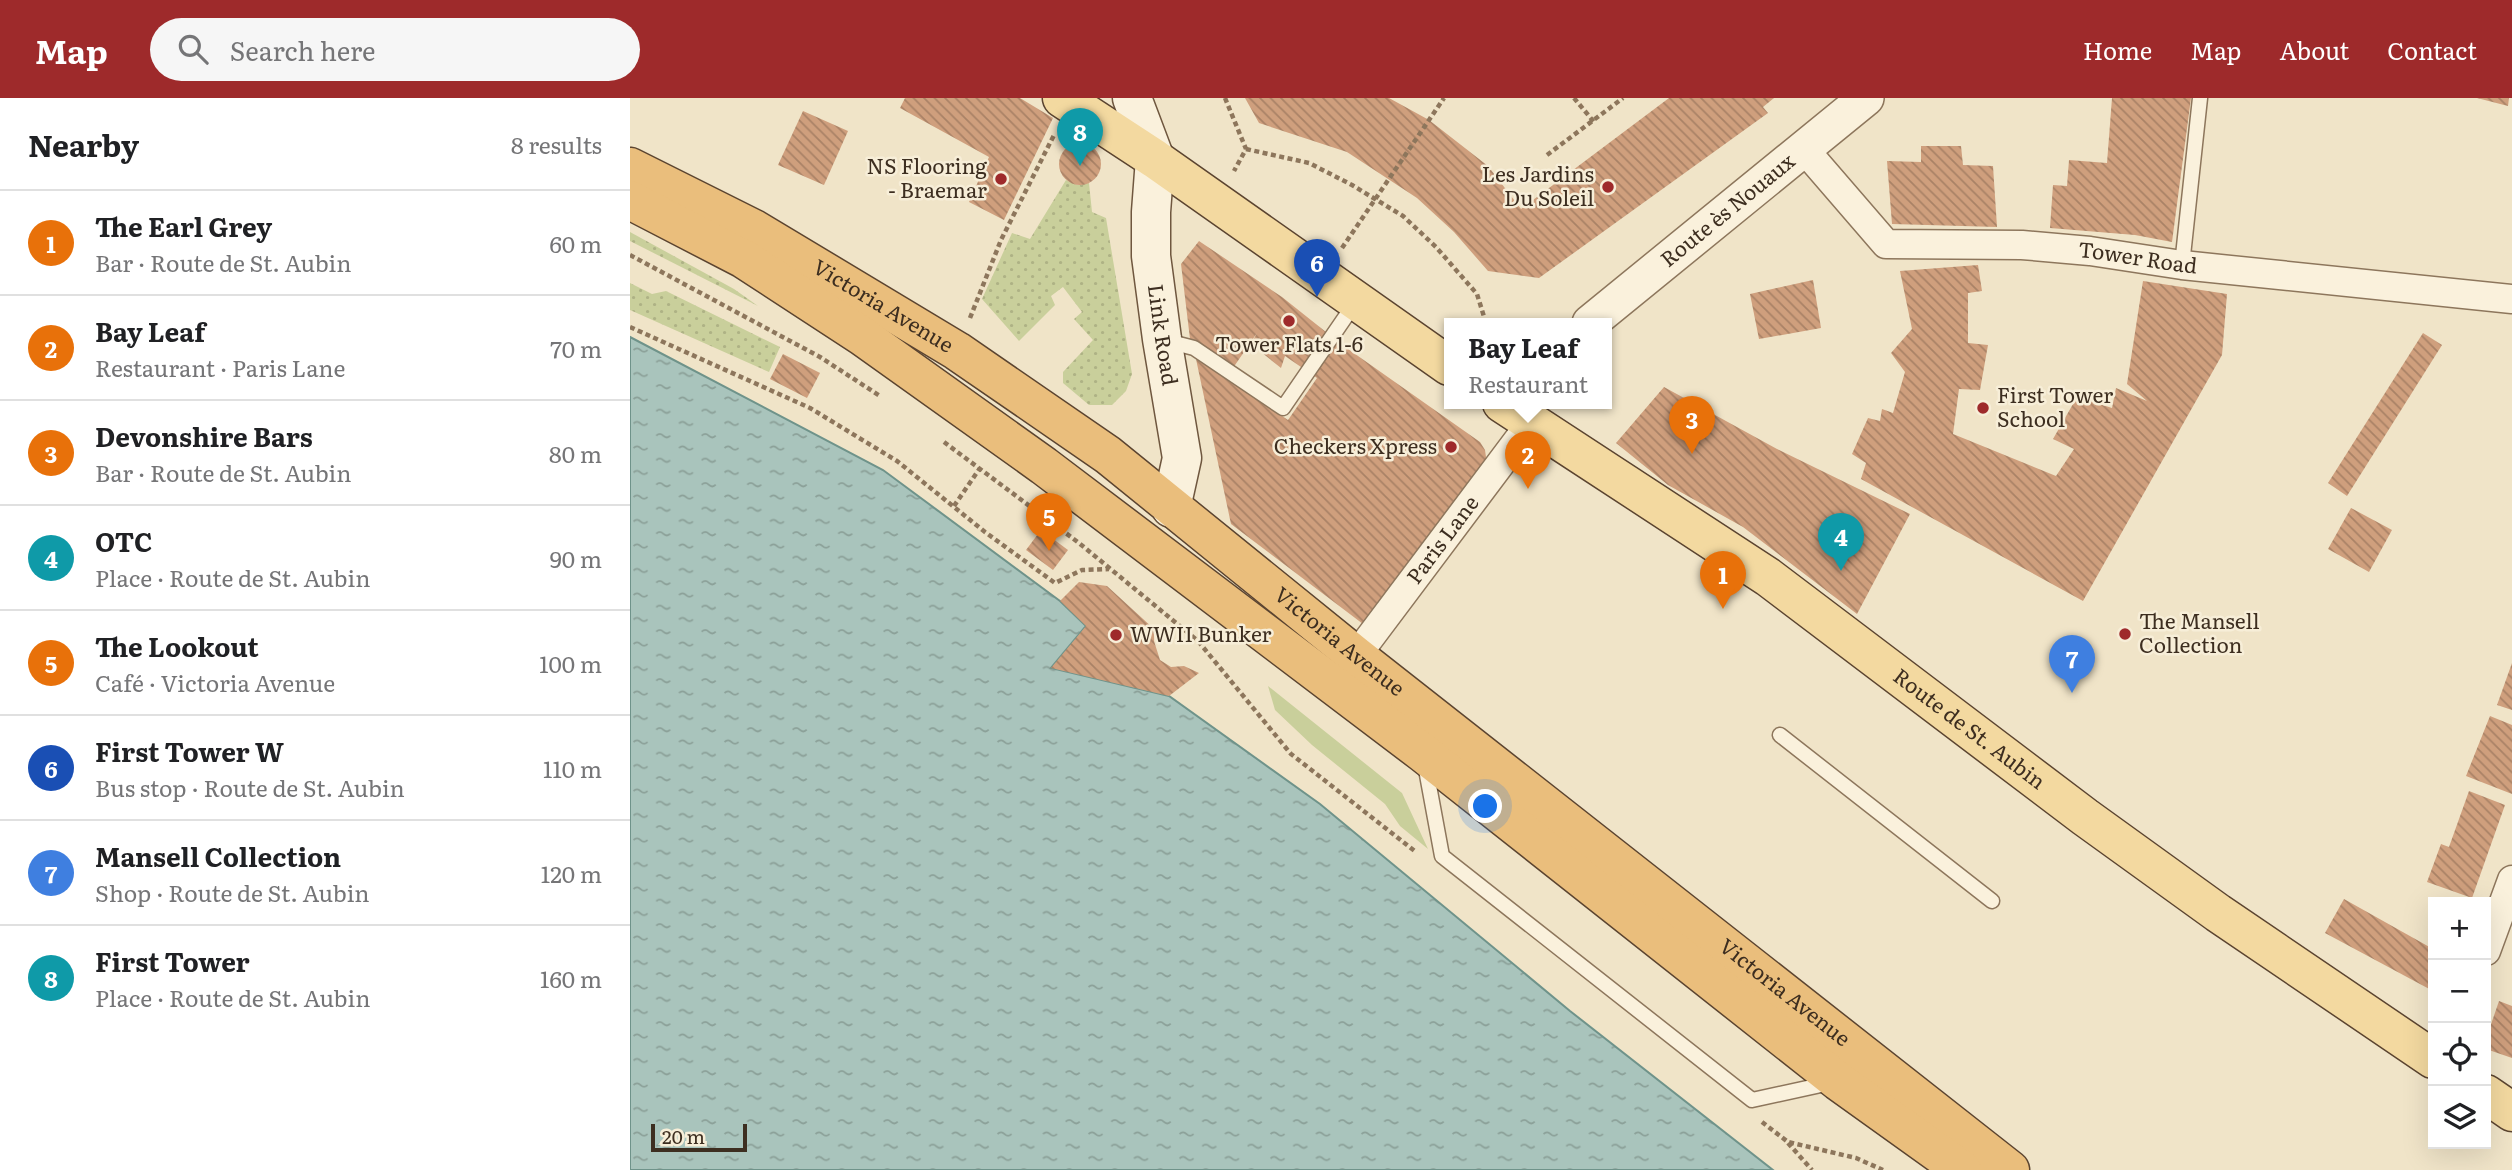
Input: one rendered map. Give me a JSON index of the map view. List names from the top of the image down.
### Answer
{
  "streets": {
    "highway": ["Victoria Avenue"],
    "main road": ["Link Road", "Route de St. Aubin"],
    "street": ["Route ès Nouaux", "Tower Road", "Paris Lane"]
  },
  "crossings": [
    ["Route ès Nouaux", "Tower Road"],
    ["Victoria Avenue", "Link Road"],
    ["Victoria Avenue", "Paris Lane"],
    ["Paris Lane", "Route de St. Aubin"]
  ],
  "places": [
    "NS Flooring - Braemar",
    "Les Jardins Du Soleil",
    "Tower Flats 1-6",
    "First Tower School",
    "Checkers Xpress",
    "The Mansell Collection",
    "WWII Bunker"
  ],
  "scale_bar": "20 m",
  "page": {
    "header": "Map",
    "search": "Search here",
    "nav": [
      "Home",
      "Map",
      "About",
      "Contact"
    ],
    "heading": ["Nearby", "8 results"],
    "pins": [
      "8",
      "6",
      "3",
      "2",
      "5",
      "4",
      "1",
      "7"
    ],
    "list": [
      {
        "mark": "1",
        "name": "The Earl Grey",
        "note": "Bar · Route de St. Aubin",
        "value": "60 m"
      },
      {
        "mark": "2",
        "name": "Bay Leaf",
        "note": "Restaurant · Paris Lane",
        "value": "70 m"
      },
      {
        "mark": "3",
        "name": "Devonshire Bars",
        "note": "Bar · Route de St. Aubin",
        "value": "80 m"
      },
      {
        "mark": "4",
        "name": "OTC",
        "note": "Place · Route de St. Aubin",
        "value": "90 m"
      },
      {
        "mark": "5",
        "name": "The Lookout",
        "note": "Café · Victoria Avenue",
        "value": "100 m"
      },
      {
        "mark": "6",
        "name": "First Tower W",
        "note": "Bus stop · Route de St. Aubin",
        "value": "110 m"
      },
      {
        "mark": "7",
        "name": "Mansell Collection",
        "note": "Shop · Route de St. Aubin",
        "value": "120 m"
      },
      {
        "mark": "8",
        "name": "First Tower",
        "note": "Place · Route de St. Aubin",
        "value": "160 m"
      }
    ],
    "popup": ["Bay Leaf", "Restaurant"],
    "map_buttons": ["+", "−"],
    "scale": "20 m"
  }
}
